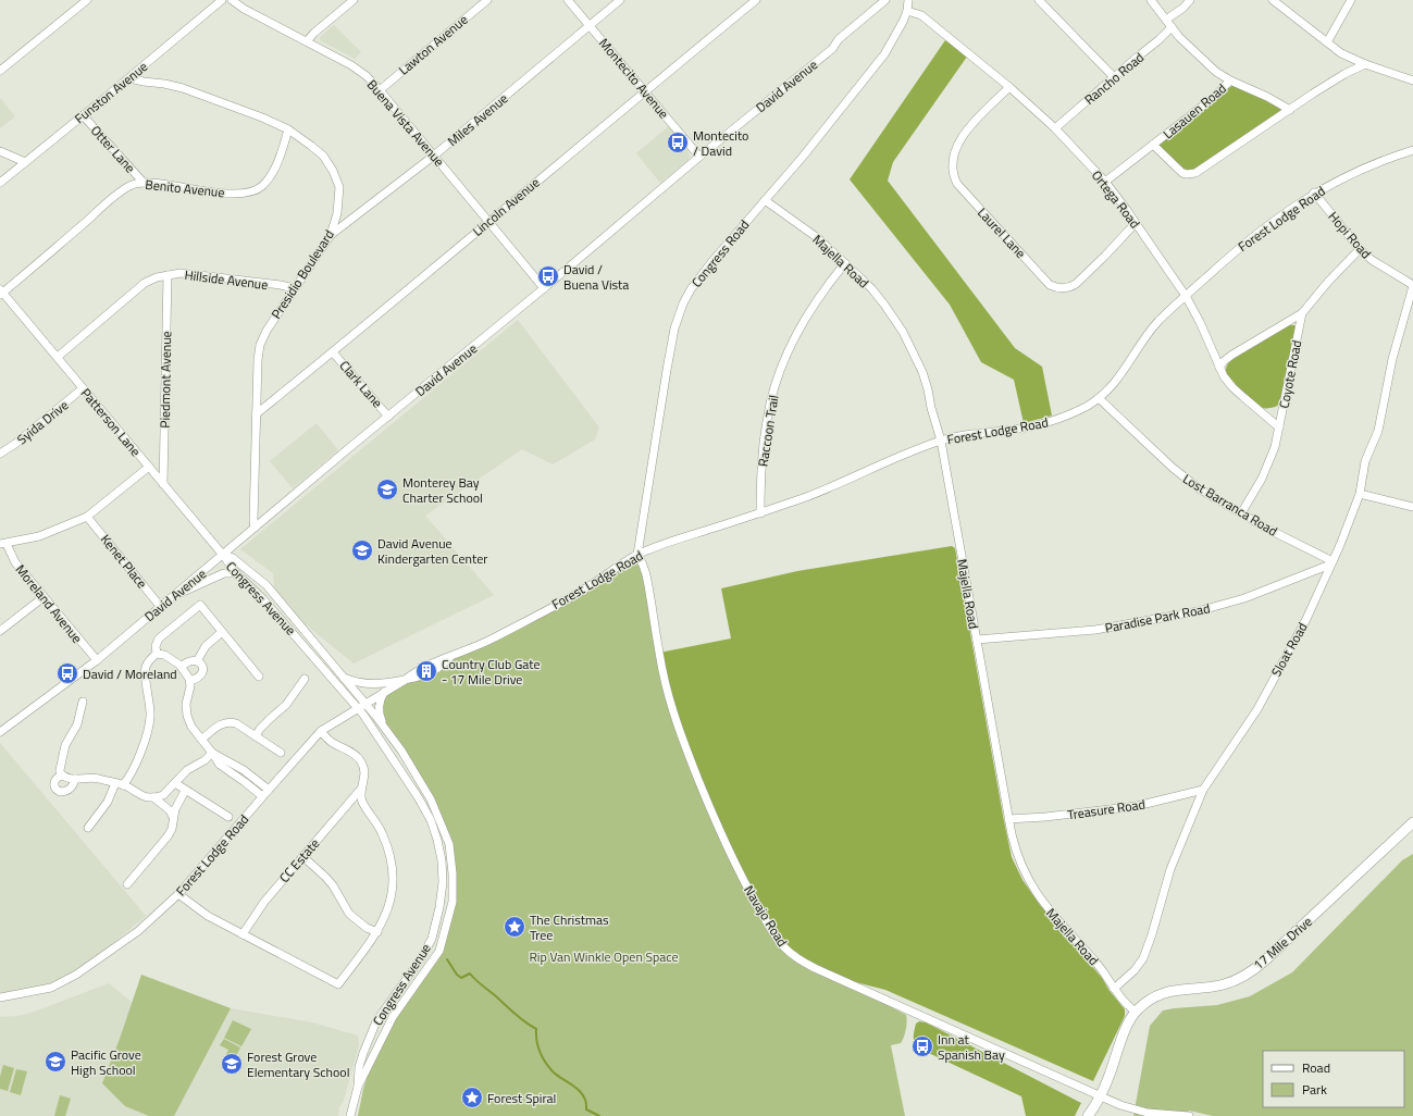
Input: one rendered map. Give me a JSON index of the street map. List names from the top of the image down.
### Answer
{
  "streets": {
    "main road": ["17 Mile Drive"],
    "street": [
      "Lawton Avenue",
      "Montecito Avenue",
      "Rancho Road",
      "David Avenue",
      "Funston Avenue",
      "Lasauen Road",
      "Miles Avenue",
      "Buena Vista Avenue",
      "Otter Lane",
      "Benito Avenue",
      "Ortega Road",
      "Lincoln Avenue",
      "Forest Lodge Road",
      "Laurel Lane",
      "Hopi Road",
      "Congress Road",
      "Majella Road",
      "Presidio Boulevard",
      "Hillside Avenue",
      "Coyote Road",
      "Piedmont Avenue",
      "Clark Lane",
      "Syida Drive",
      "Patterson Lane",
      "Raccoon Trail",
      "Lost Barranca Road",
      "Kenet Place",
      "Congress Avenue",
      "Moreland Avenue",
      "Paradise Park Road",
      "Sloat Road",
      "Treasure Road",
      "CC Estate",
      "Navajo Road"
    ]
  },
  "crossings": [
    ["Lawton Avenue", "Buena Vista Avenue"],
    ["Montecito Avenue", "David Avenue"],
    ["Montecito Avenue", "Miles Avenue"],
    ["Montecito Avenue", "Lincoln Avenue"],
    ["Rancho Road", "Ortega Road"],
    ["David Avenue", "Buena Vista Avenue"],
    ["David Avenue", "Presidio Boulevard"],
    ["David Avenue", "Clark Lane"],
    ["David Avenue", "Patterson Lane"],
    ["David Avenue", "Kenet Place"],
    ["David Avenue", "Congress Avenue"],
    ["David Avenue", "Moreland Avenue"],
    ["Funston Avenue", "Otter Lane"],
    ["Funston Avenue", "Presidio Boulevard"],
    ["Lasauen Road", "Ortega Road"],
    ["Miles Avenue", "Buena Vista Avenue"],
    ["Miles Avenue", "Presidio Boulevard"],
    ["Buena Vista Avenue", "Lincoln Avenue"],
    ["Otter Lane", "Benito Avenue"],
    ["Benito Avenue", "Presidio Boulevard"],
    ["Benito Avenue", "Patterson Lane"],
    ["Ortega Road", "Forest Lodge Road"],
    ["Ortega Road", "Laurel Lane"],
    ["Ortega Road", "Congress Road"],
    ["Ortega Road", "Coyote Road"],
    ["Lincoln Avenue", "Presidio Boulevard"],
    ["Lincoln Avenue", "Clark Lane"],
    ["Forest Lodge Road", "Hopi Road"],
    ["Forest Lodge Road", "Congress Road"],
    ["Forest Lodge Road", "Majella Road"],
    ["Forest Lodge Road", "Raccoon Trail"],
    ["Forest Lodge Road", "Lost Barranca Road"],
    ["Forest Lodge Road", "Congress Avenue"],
    ["Forest Lodge Road", "Navajo Road"],
    ["Hopi Road", "Coyote Road"],
    ["Hopi Road", "Sloat Road"],
    ["Congress Road", "Majella Road"],
    ["Congress Road", "Navajo Road"],
    ["Majella Road", "Raccoon Trail"],
    ["Majella Road", "Paradise Park Road"],
    ["Majella Road", "Sloat Road"],
    ["Majella Road", "Treasure Road"],
    ["Majella Road", "17 Mile Drive"],
    ["Presidio Boulevard", "Hillside Avenue"],
    ["Hillside Avenue", "Piedmont Avenue"],
    ["Hillside Avenue", "Patterson Lane"],
    ["Coyote Road", "Lost Barranca Road"],
    ["Piedmont Avenue", "Patterson Lane"],
    ["Syida Drive", "Patterson Lane"],
    ["Patterson Lane", "Congress Avenue"],
    ["Lost Barranca Road", "Paradise Park Road"],
    ["Lost Barranca Road", "Sloat Road"],
    ["Paradise Park Road", "Sloat Road"],
    ["Sloat Road", "Treasure Road"],
    ["Navajo Road", "17 Mile Drive"]
  ],
  "parks": ["Rip Van Winkle Open Space"],
  "places": {
    "bus stop": [
      "Montecito / David",
      "David / Buena Vista",
      "David / Moreland",
      "Inn at Spanish Bay"
    ],
    "school or university": [
      "Monterey Bay Charter School",
      "David Avenue Kindergarten Center",
      "Pacific Grove High School",
      "Forest Grove Elementary School"
    ],
    "building": ["Country Club Gate - 17 Mile Drive"],
    "place": ["The Christmas Tree", "Forest Spiral"]
  },
  "legend": ["Road", "Park"]
}
